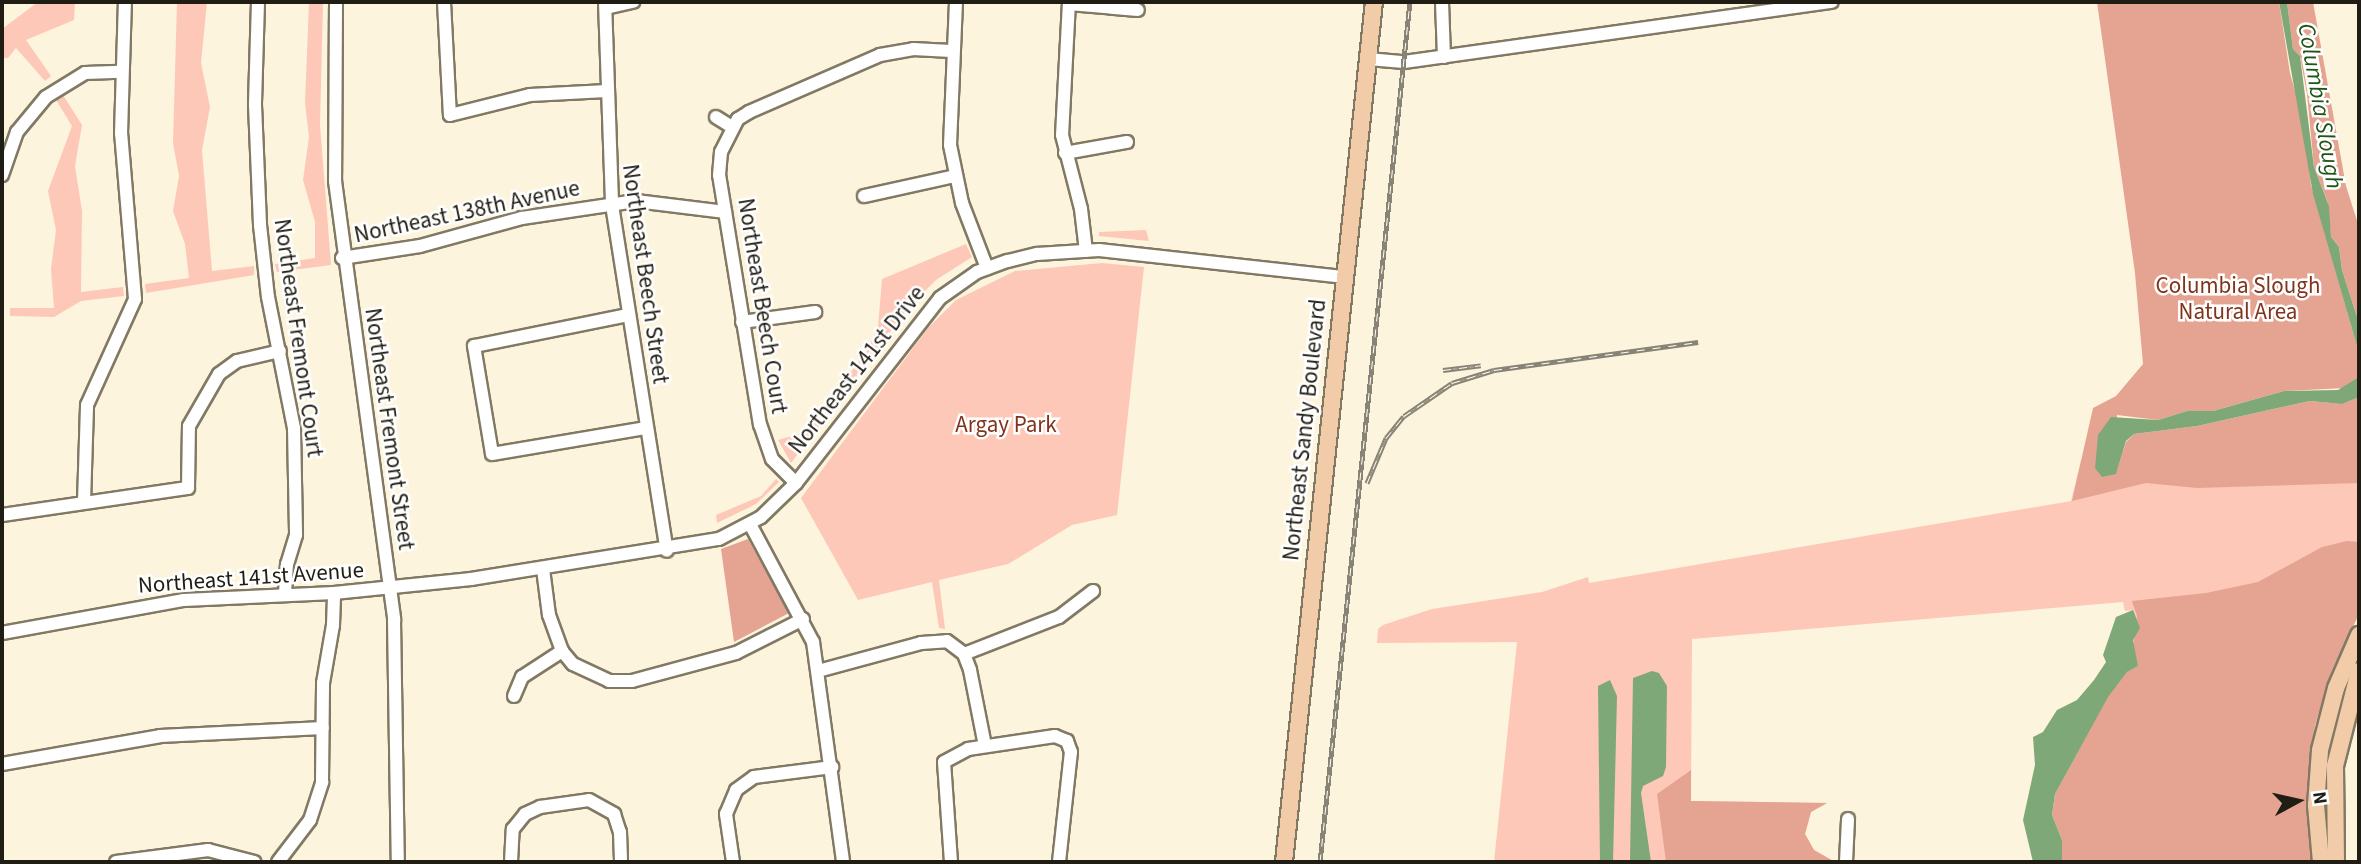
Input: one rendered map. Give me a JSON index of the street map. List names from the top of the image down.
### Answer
{
  "streets": {
    "main road": ["Northeast Sandy Boulevard"],
    "street": [
      "Northeast 138th Avenue",
      "Northeast Beech Street",
      "Northeast Beech Court",
      "Northeast Fremont Court",
      "Northeast 141st Drive",
      "Northeast Fremont Street",
      "Northeast 141st Avenue"
    ]
  },
  "crossings": [
    ["Northeast 138th Avenue", "Northeast Beech Street"],
    ["Northeast 138th Avenue", "Northeast Beech Court"],
    ["Northeast 138th Avenue", "Northeast Fremont Street"],
    ["Northeast Beech Street", "Northeast 141st Avenue"],
    ["Northeast Beech Court", "Northeast 141st Drive"],
    ["Northeast Fremont Court", "Northeast 141st Avenue"],
    ["Northeast 141st Drive", "Northeast Sandy Boulevard"],
    ["Northeast 141st Drive", "Northeast 141st Avenue"],
    ["Northeast Fremont Street", "Northeast 141st Avenue"]
  ],
  "water": ["Columbia Slough"],
  "parks": ["Columbia Slough Natural Area", "Argay Park"],
  "north": "right"
}
